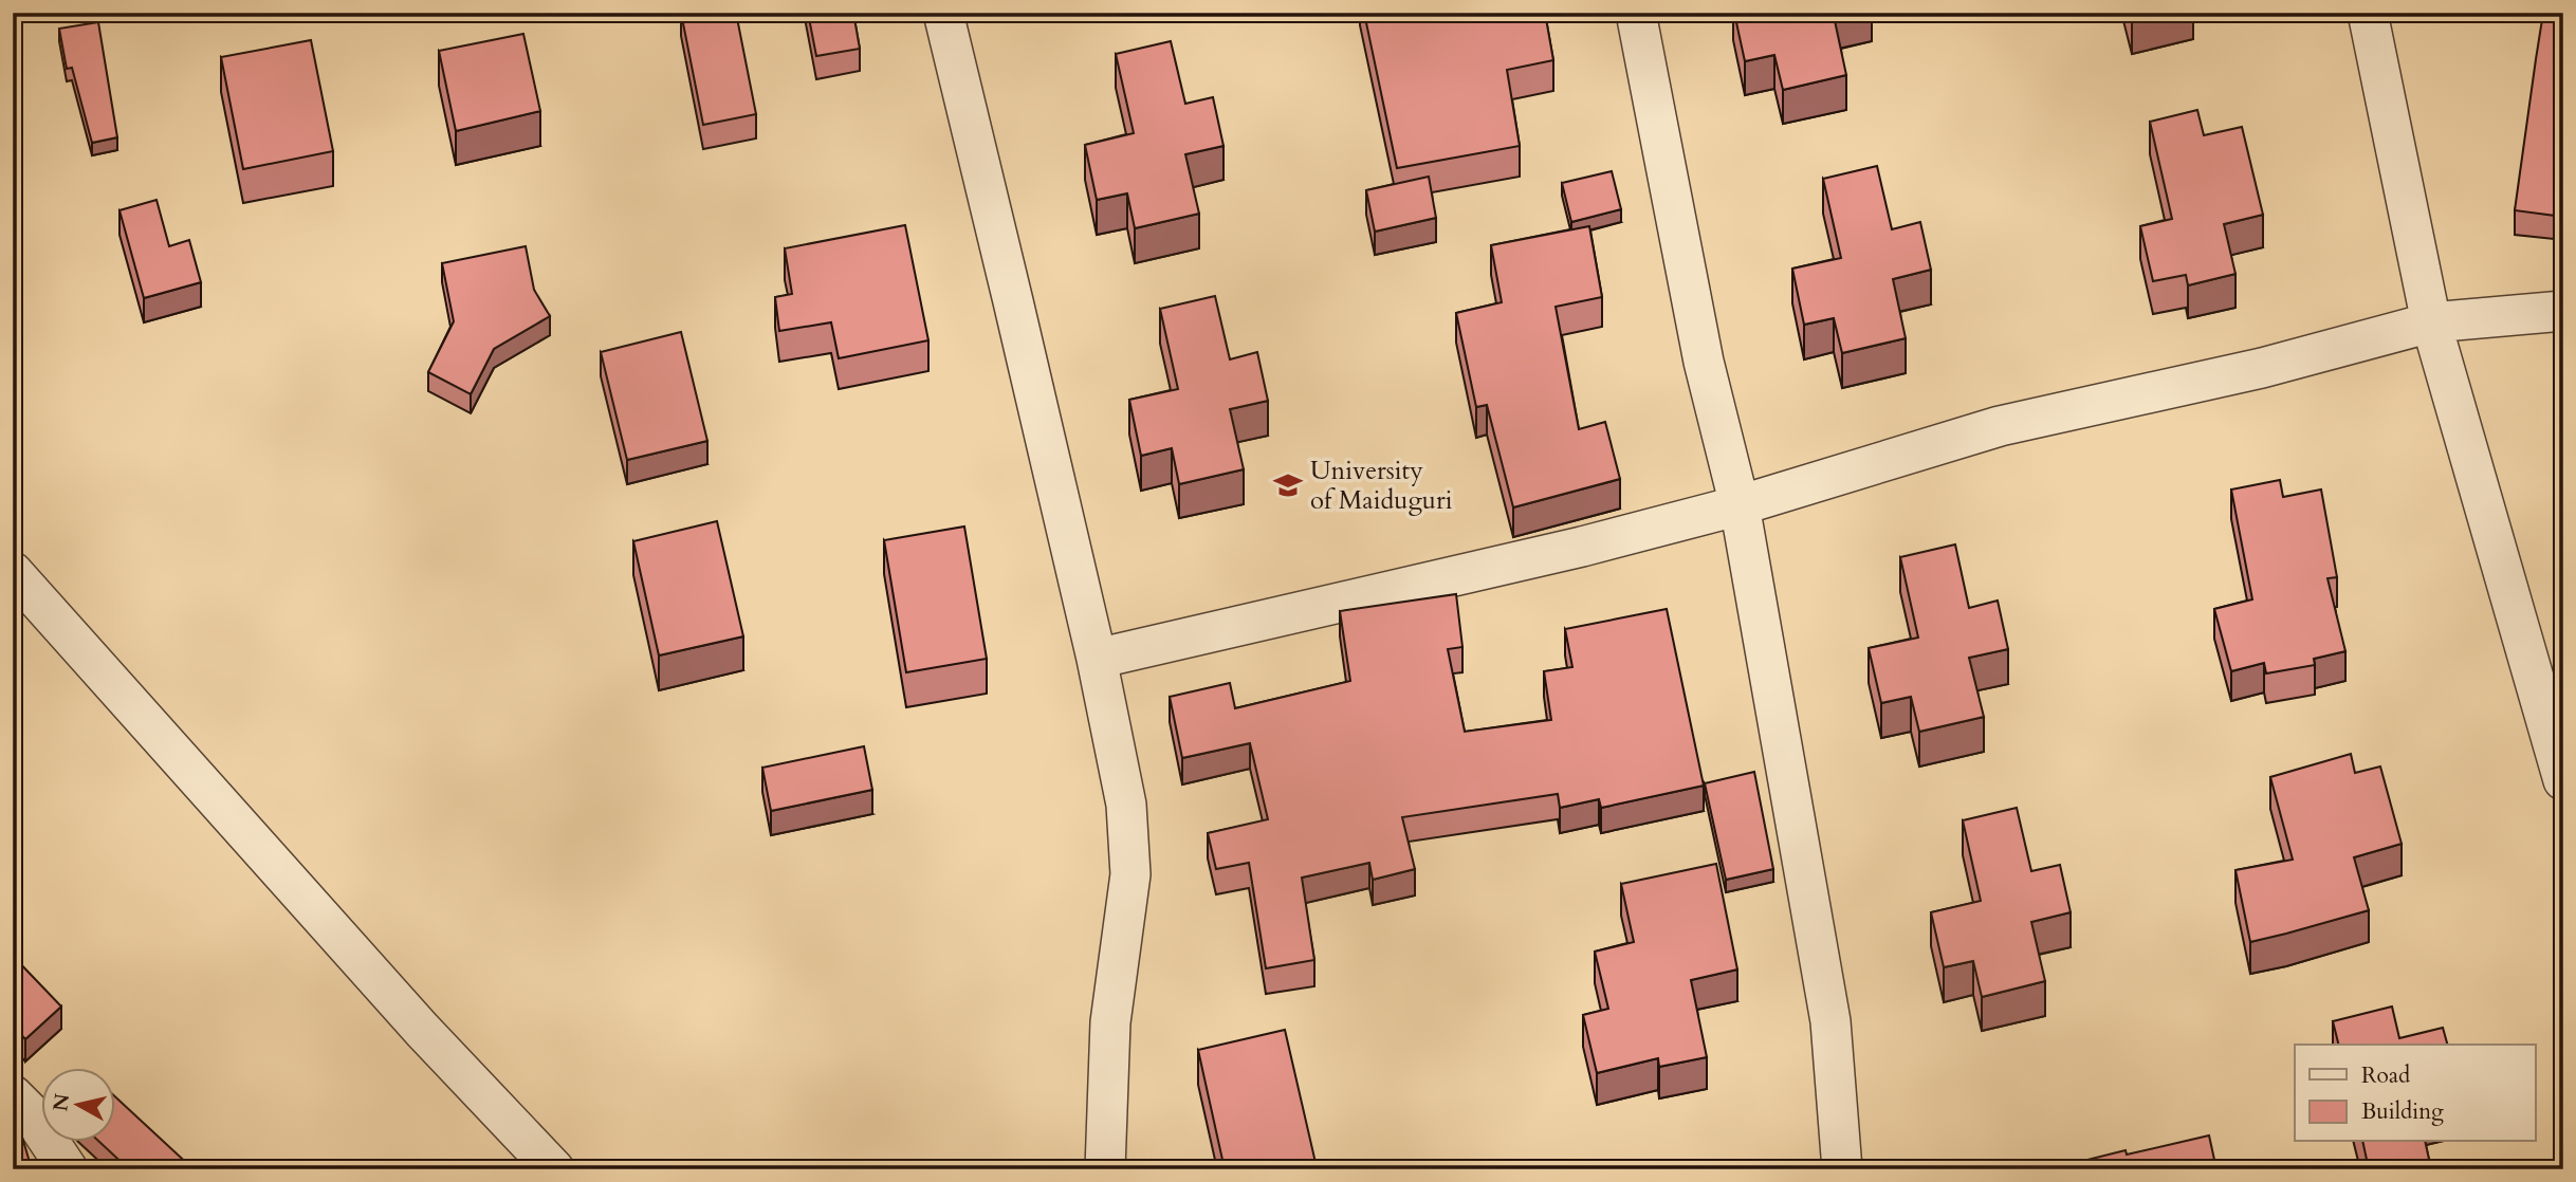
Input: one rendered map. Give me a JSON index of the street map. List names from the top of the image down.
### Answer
{
  "places": {
    "school or university": ["University of Maiduguri"]
  },
  "legend": ["Road", "Building"],
  "north": "left"
}
